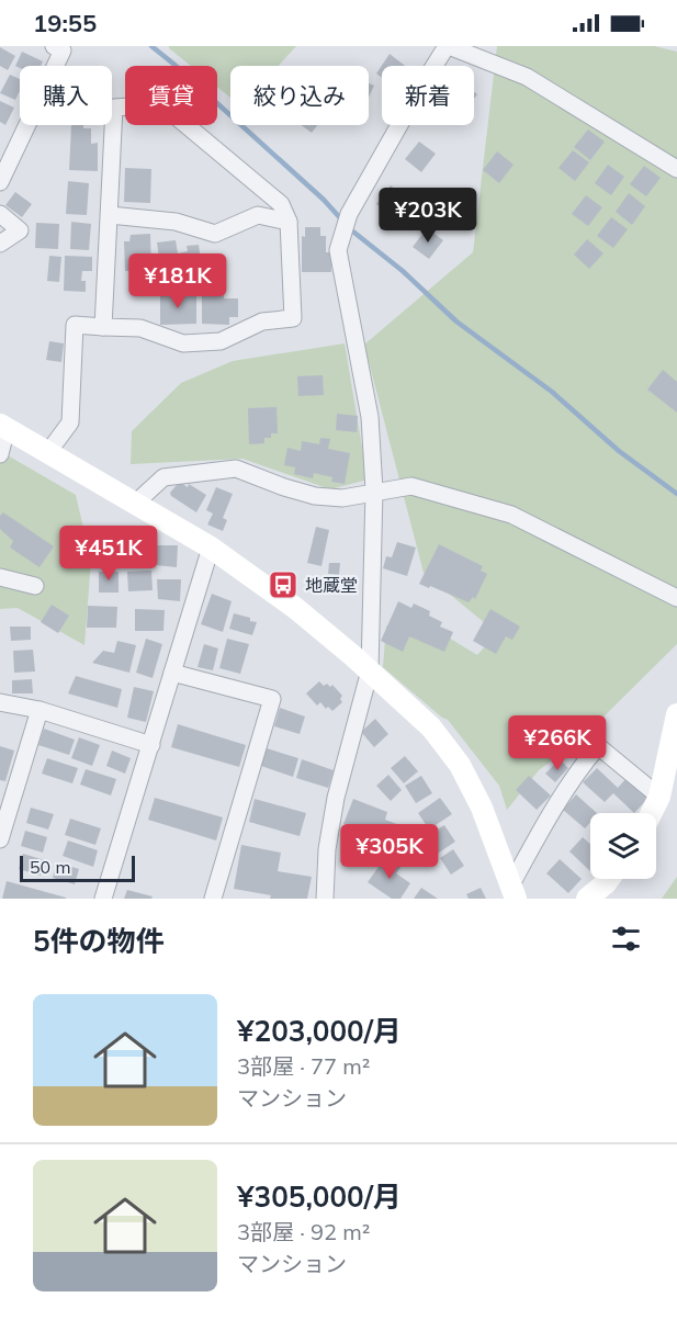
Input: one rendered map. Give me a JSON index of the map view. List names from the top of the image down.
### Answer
{
  "places": {
    "bus stop": ["地蔵堂"]
  },
  "scale_bar": "50 m",
  "page": {
    "status": "19:55",
    "chip": [
      "購入",
      "賃貸",
      "絞り込み",
      "新着"
    ],
    "price": [
      "¥203K",
      "¥181K",
      "¥451K",
      "¥266K",
      "¥305K"
    ],
    "scale": "50 m",
    "heading": "5件の物件",
    "list": [
      {
        "name": "¥203,000/月",
        "note": "3部屋 · 77 m² · マンション"
      },
      {
        "name": "¥305,000/月",
        "note": "3部屋 · 92 m² · マンション"
      }
    ]
  }
}
